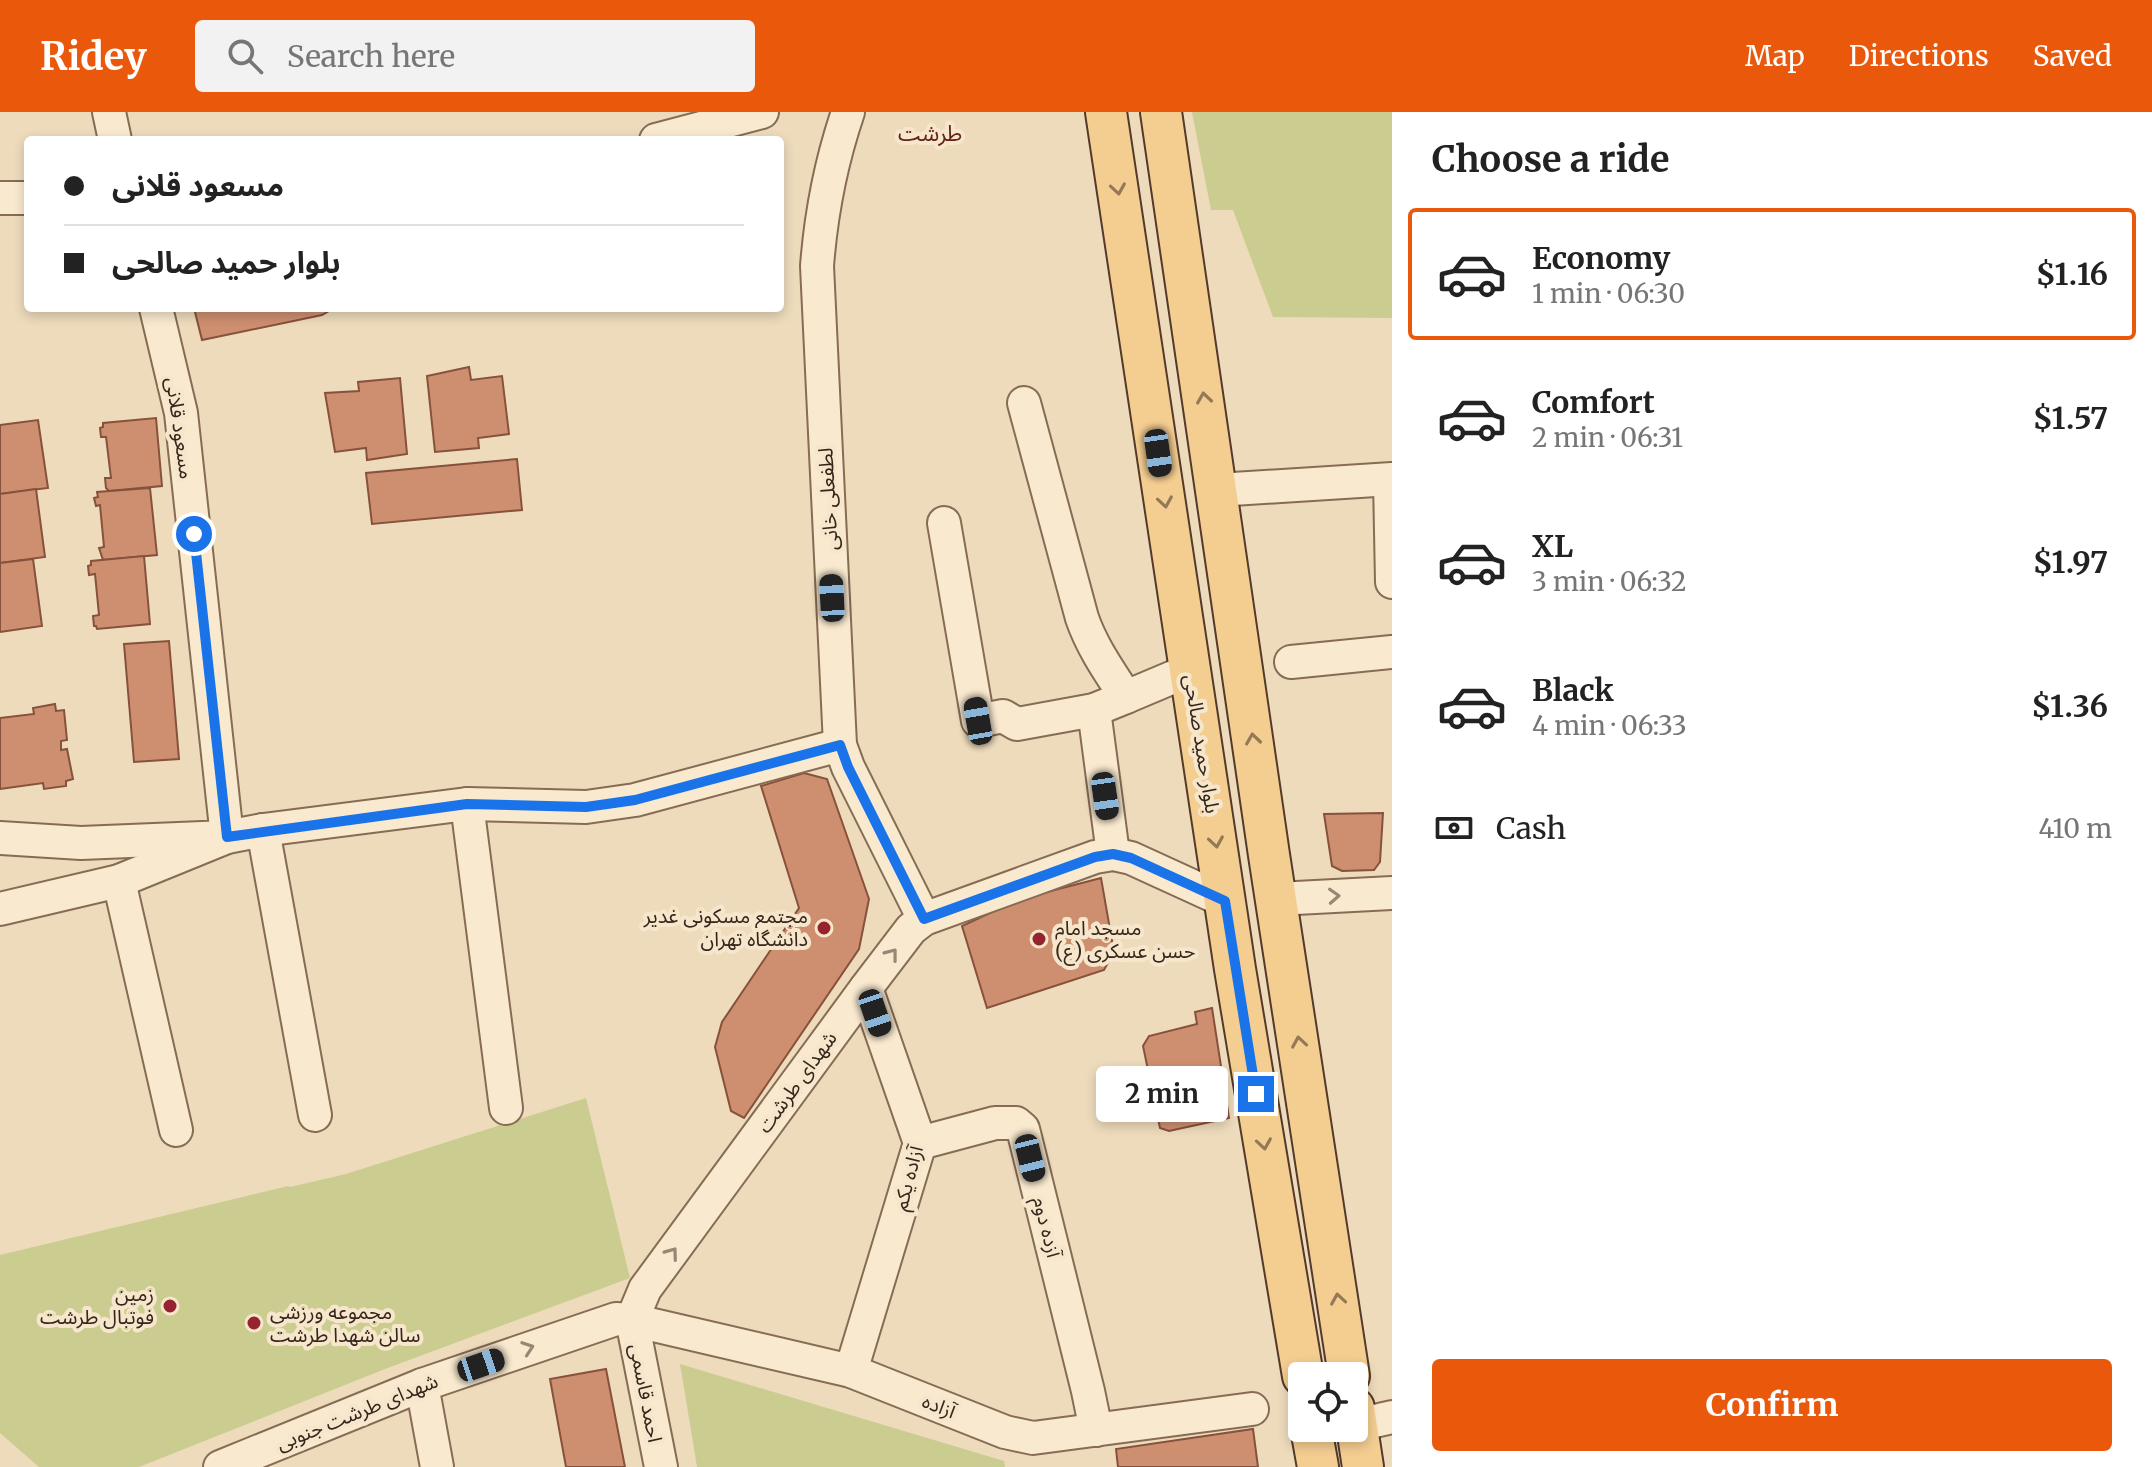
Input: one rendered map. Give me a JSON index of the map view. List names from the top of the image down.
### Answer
{
  "streets": {
    "main road": ["بلوار حمید صالحی"],
    "street": [
      "مسعود قلانی",
      "لطفعلی خانی",
      "شهدای طرشت",
      "آزاده یکم",
      "آزده دوم",
      "احمد قاسمی",
      "آزاده",
      "شهدای طرشت جنوبی"
    ]
  },
  "crossings": [
    ["لطفعلی خانی", "شهدای طرشت"],
    ["شهدای طرشت", "آزاده یکم"],
    ["شهدای طرشت", "احمد قاسمی"],
    ["شهدای طرشت", "آزاده"],
    ["شهدای طرشت", "شهدای طرشت جنوبی"],
    ["آزاده یکم", "آزده دوم"],
    ["آزاده یکم", "آزاده"],
    ["آزده دوم", "آزاده"],
    ["احمد قاسمی", "آزاده"],
    ["احمد قاسمی", "شهدای طرشت جنوبی"],
    ["آزاده", "شهدای طرشت جنوبی"]
  ],
  "one_way": ["شهدای طرشت", "شهدای طرشت جنوبی"],
  "districts": ["طرشت"],
  "places": [
    "مجتمع مسکونی غدیر دانشگاه تهران",
    "مسجد امام حسن عسکری (ع)",
    "زمین فوتبال طرشت",
    "مجموعه ورزشی سالن شهدا طرشت"
  ],
  "page": {
    "header": "Ridey",
    "search": "Search here",
    "nav": ["Map", "Directions", "Saved"],
    "heading": "Choose a ride",
    "banner": ["مسعود قلانی", "بلوار حمید صالحی"],
    "list": [
      {
        "name": "Economy",
        "note": "1 min · 06:30",
        "value": "$1.16"
      },
      {
        "name": "Comfort",
        "note": "2 min · 06:31",
        "value": "$1.57"
      },
      {
        "name": "XL",
        "note": "3 min · 06:32",
        "value": "$1.97"
      },
      {
        "name": "Black",
        "note": "4 min · 06:33",
        "value": "$1.36"
      }
    ],
    "pay": ["Cash", "410 m"],
    "bubble": "2 min",
    "buttons": "Confirm"
  }
}
